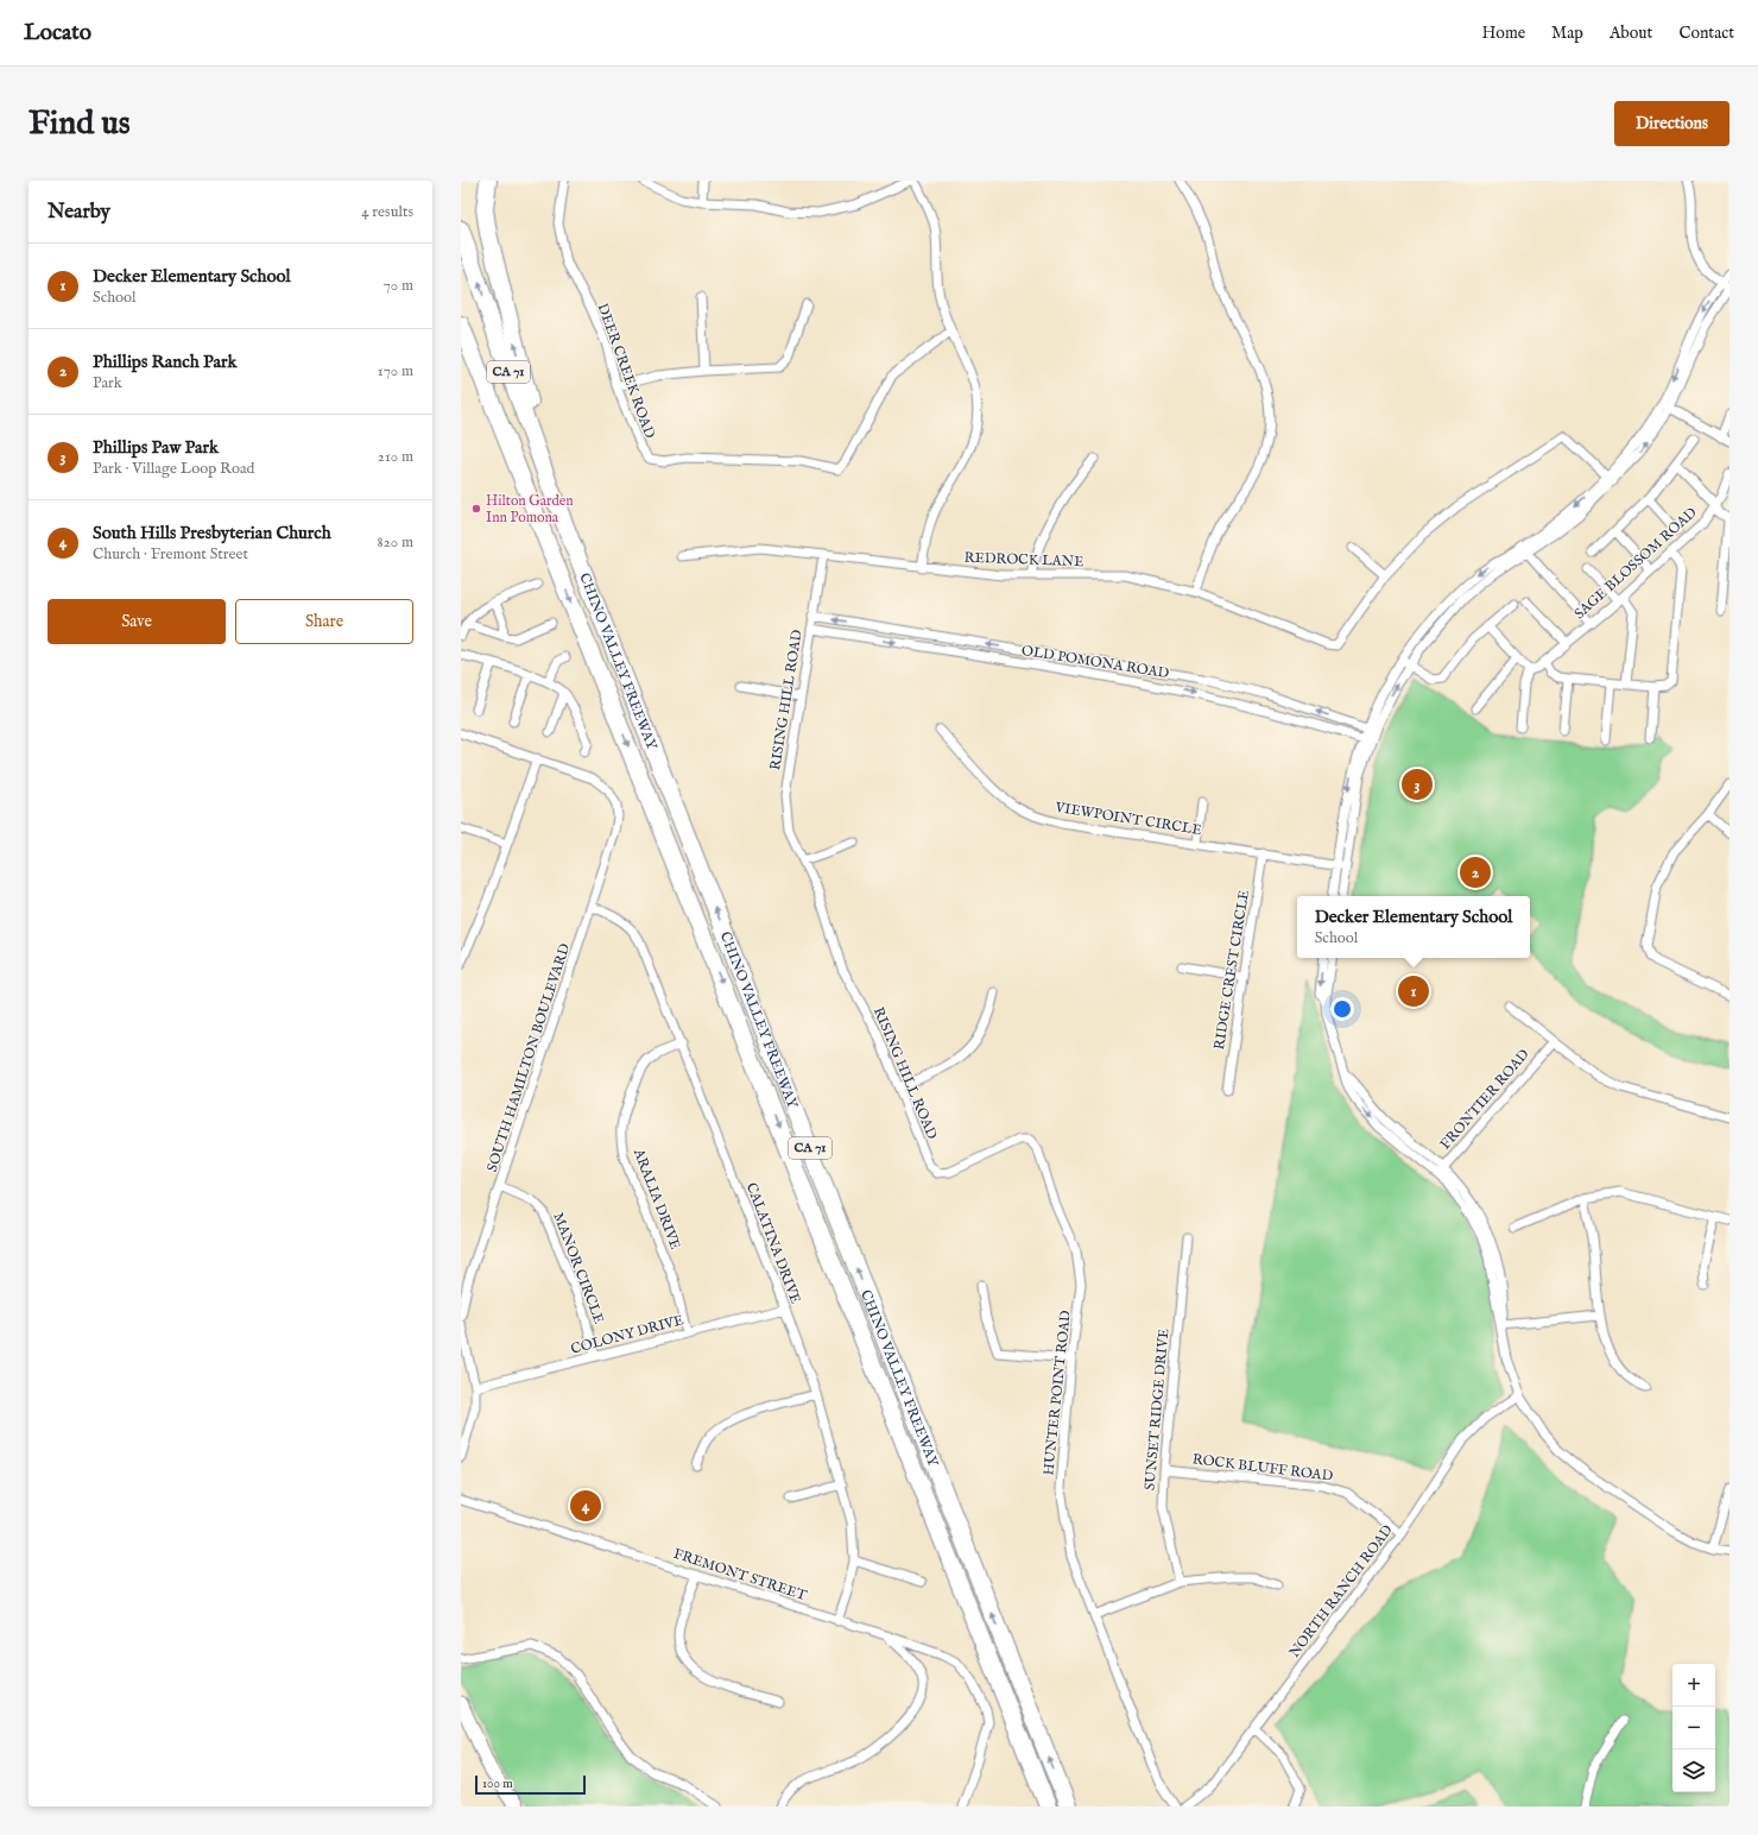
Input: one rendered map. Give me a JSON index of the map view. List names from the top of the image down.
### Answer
{
  "streets": {
    "highway": ["CA 71", "CHINO VALLEY FREEWAY"],
    "street": [
      "DEER CREEK ROAD",
      "REDROCK LANE",
      "SAGE BLOSSOM ROAD",
      "OLD POMONA ROAD",
      "RISING HILL ROAD",
      "VIEWPOINT CIRCLE",
      "RIDGE CREST CIRCLE",
      "SOUTH HAMILTON BOULEVARD",
      "FRONTIER ROAD",
      "ARALIA DRIVE",
      "CALATINA DRIVE",
      "MANOR CIRCLE",
      "COLONY DRIVE",
      "HUNTER POINT ROAD",
      "SUNSET RIDGE DRIVE",
      "ROCK BLUFF ROAD",
      "FREMONT STREET",
      "NORTH RANCH ROAD"
    ]
  },
  "crossings": [
    ["REDROCK LANE", "RISING HILL ROAD"],
    ["OLD POMONA ROAD", "RISING HILL ROAD"],
    ["RISING HILL ROAD", "HUNTER POINT ROAD"],
    ["VIEWPOINT CIRCLE", "RIDGE CREST CIRCLE"],
    ["SOUTH HAMILTON BOULEVARD", "CALATINA DRIVE"],
    ["SOUTH HAMILTON BOULEVARD", "MANOR CIRCLE"],
    ["ARALIA DRIVE", "CALATINA DRIVE"],
    ["ARALIA DRIVE", "COLONY DRIVE"],
    ["CALATINA DRIVE", "COLONY DRIVE"],
    ["CALATINA DRIVE", "FREMONT STREET"],
    ["MANOR CIRCLE", "COLONY DRIVE"],
    ["SUNSET RIDGE DRIVE", "ROCK BLUFF ROAD"],
    ["ROCK BLUFF ROAD", "NORTH RANCH ROAD"]
  ],
  "places": ["Hilton Garden Inn Pomona"],
  "scale_bar": "100 m",
  "page": {
    "header": "Locato",
    "nav": [
      "Home",
      "Map",
      "About",
      "Contact"
    ],
    "buttons": [
      "Directions",
      ["Save", "Share"]
    ],
    "title": "Find us",
    "heading": ["Nearby", "4 results"],
    "list": [
      {
        "mark": "1",
        "name": "Decker Elementary School",
        "note": "School",
        "value": "70 m"
      },
      {
        "mark": "2",
        "name": "Phillips Ranch Park",
        "note": "Park",
        "value": "170 m"
      },
      {
        "mark": "3",
        "name": "Phillips Paw Park",
        "note": "Park · Village Loop Road",
        "value": "210 m"
      },
      {
        "mark": "4",
        "name": "South Hills Presbyterian Church",
        "note": "Church · Fremont Street",
        "value": "820 m"
      }
    ],
    "pins": [
      "3",
      "2",
      "1",
      "4"
    ],
    "popup": ["Decker Elementary School", "School"],
    "map_buttons": ["+", "−"],
    "scale": "100 m"
  }
}
